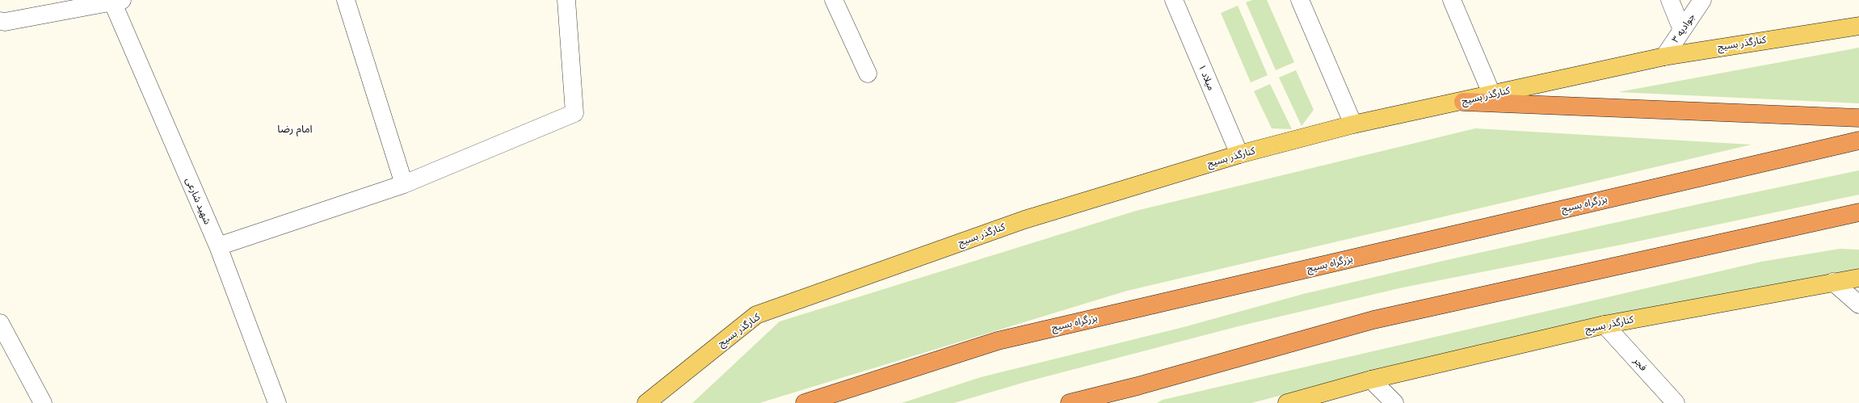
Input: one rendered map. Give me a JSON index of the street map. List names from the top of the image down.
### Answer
{
  "streets": {
    "highway": ["بزرگراه بسیج"],
    "main road": ["کنارگذر بسیج"],
    "street": [
      "جوادیه ۳",
      "میلاد ۱",
      "شهید شارعی",
      "فجر"
    ]
  },
  "crossings": [
    ["جوادیه ۳", "کنارگذر بسیج"],
    ["کنارگذر بسیج", "میلاد ۱"],
    ["کنارگذر بسیج", "فجر"]
  ],
  "districts": ["امام رضا"]
}
